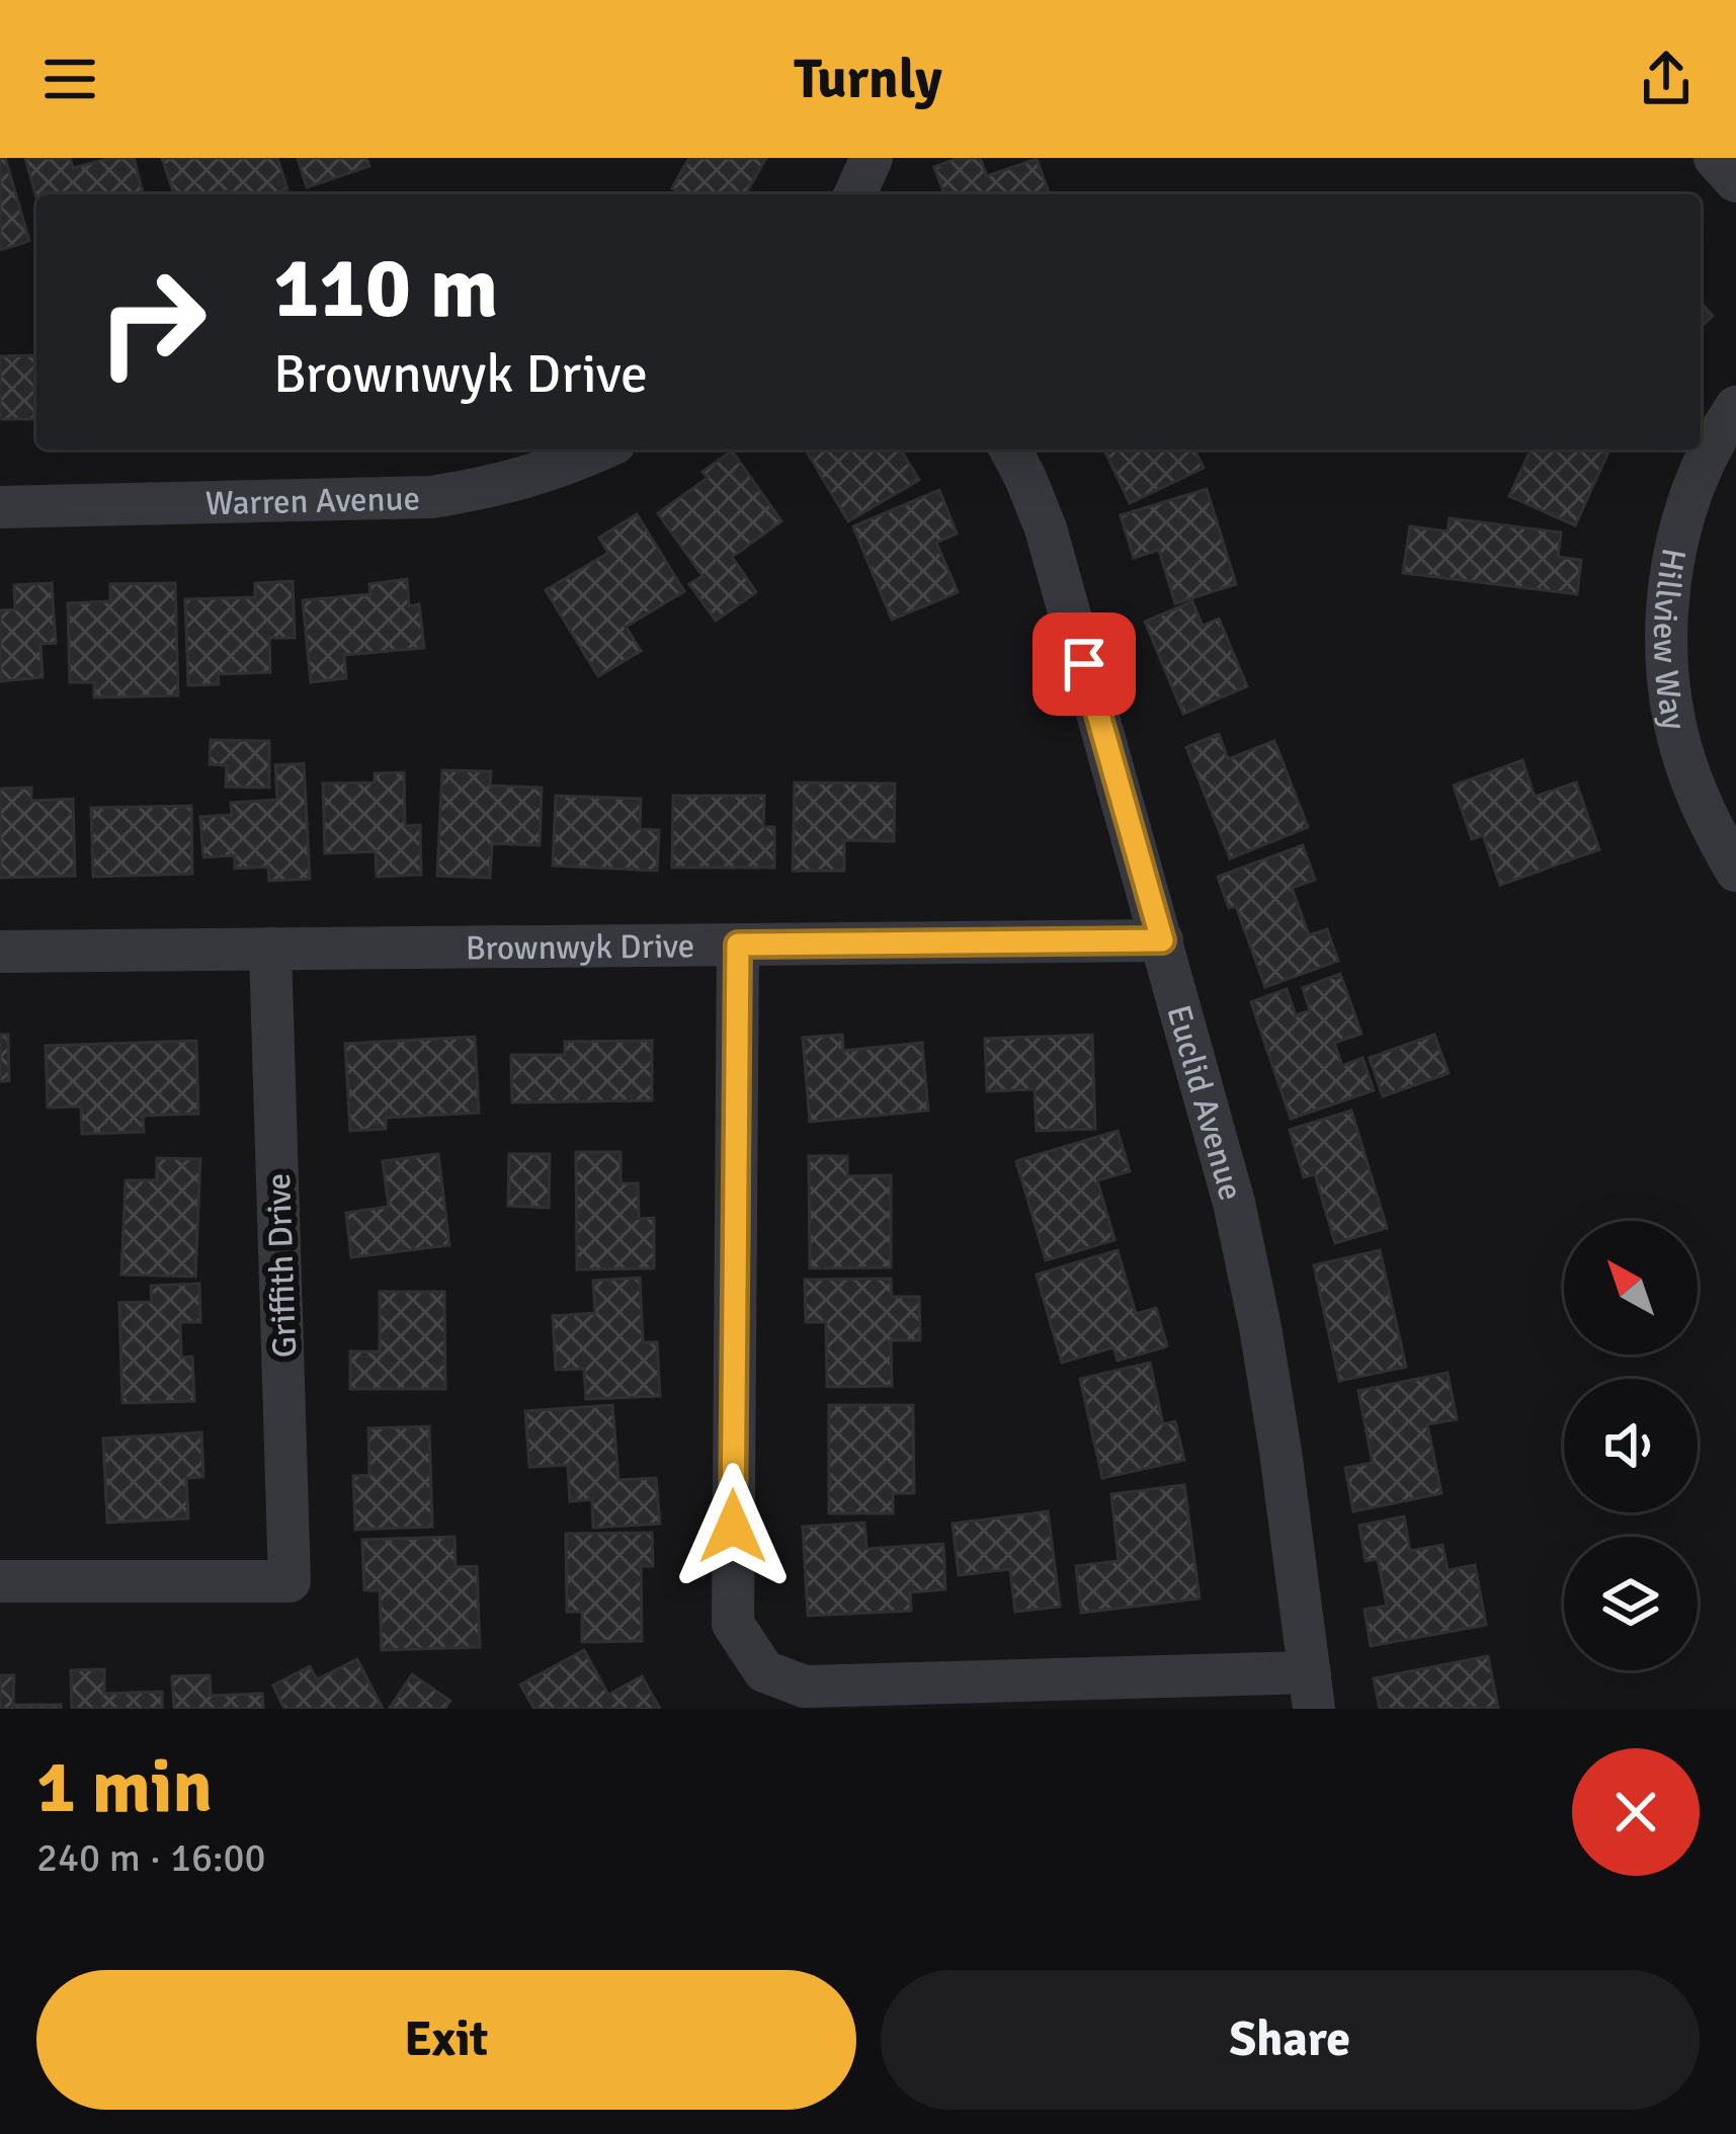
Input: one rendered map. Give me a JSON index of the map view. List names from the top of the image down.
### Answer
{
  "streets": {
    "street": [
      "Warren Avenue",
      "Hillview Way",
      "Brownwyk Drive",
      "Euclid Avenue",
      "Griffith Drive"
    ]
  },
  "crossings": [
    ["Brownwyk Drive", "Euclid Avenue"],
    ["Brownwyk Drive", "Griffith Drive"]
  ],
  "north": "top left",
  "page": {
    "header": "Turnly",
    "turn": ["110 m", "Brownwyk Drive"],
    "heading": ["1 min", "240 m · 16:00"],
    "buttons": ["Exit", "Share"]
  }
}
